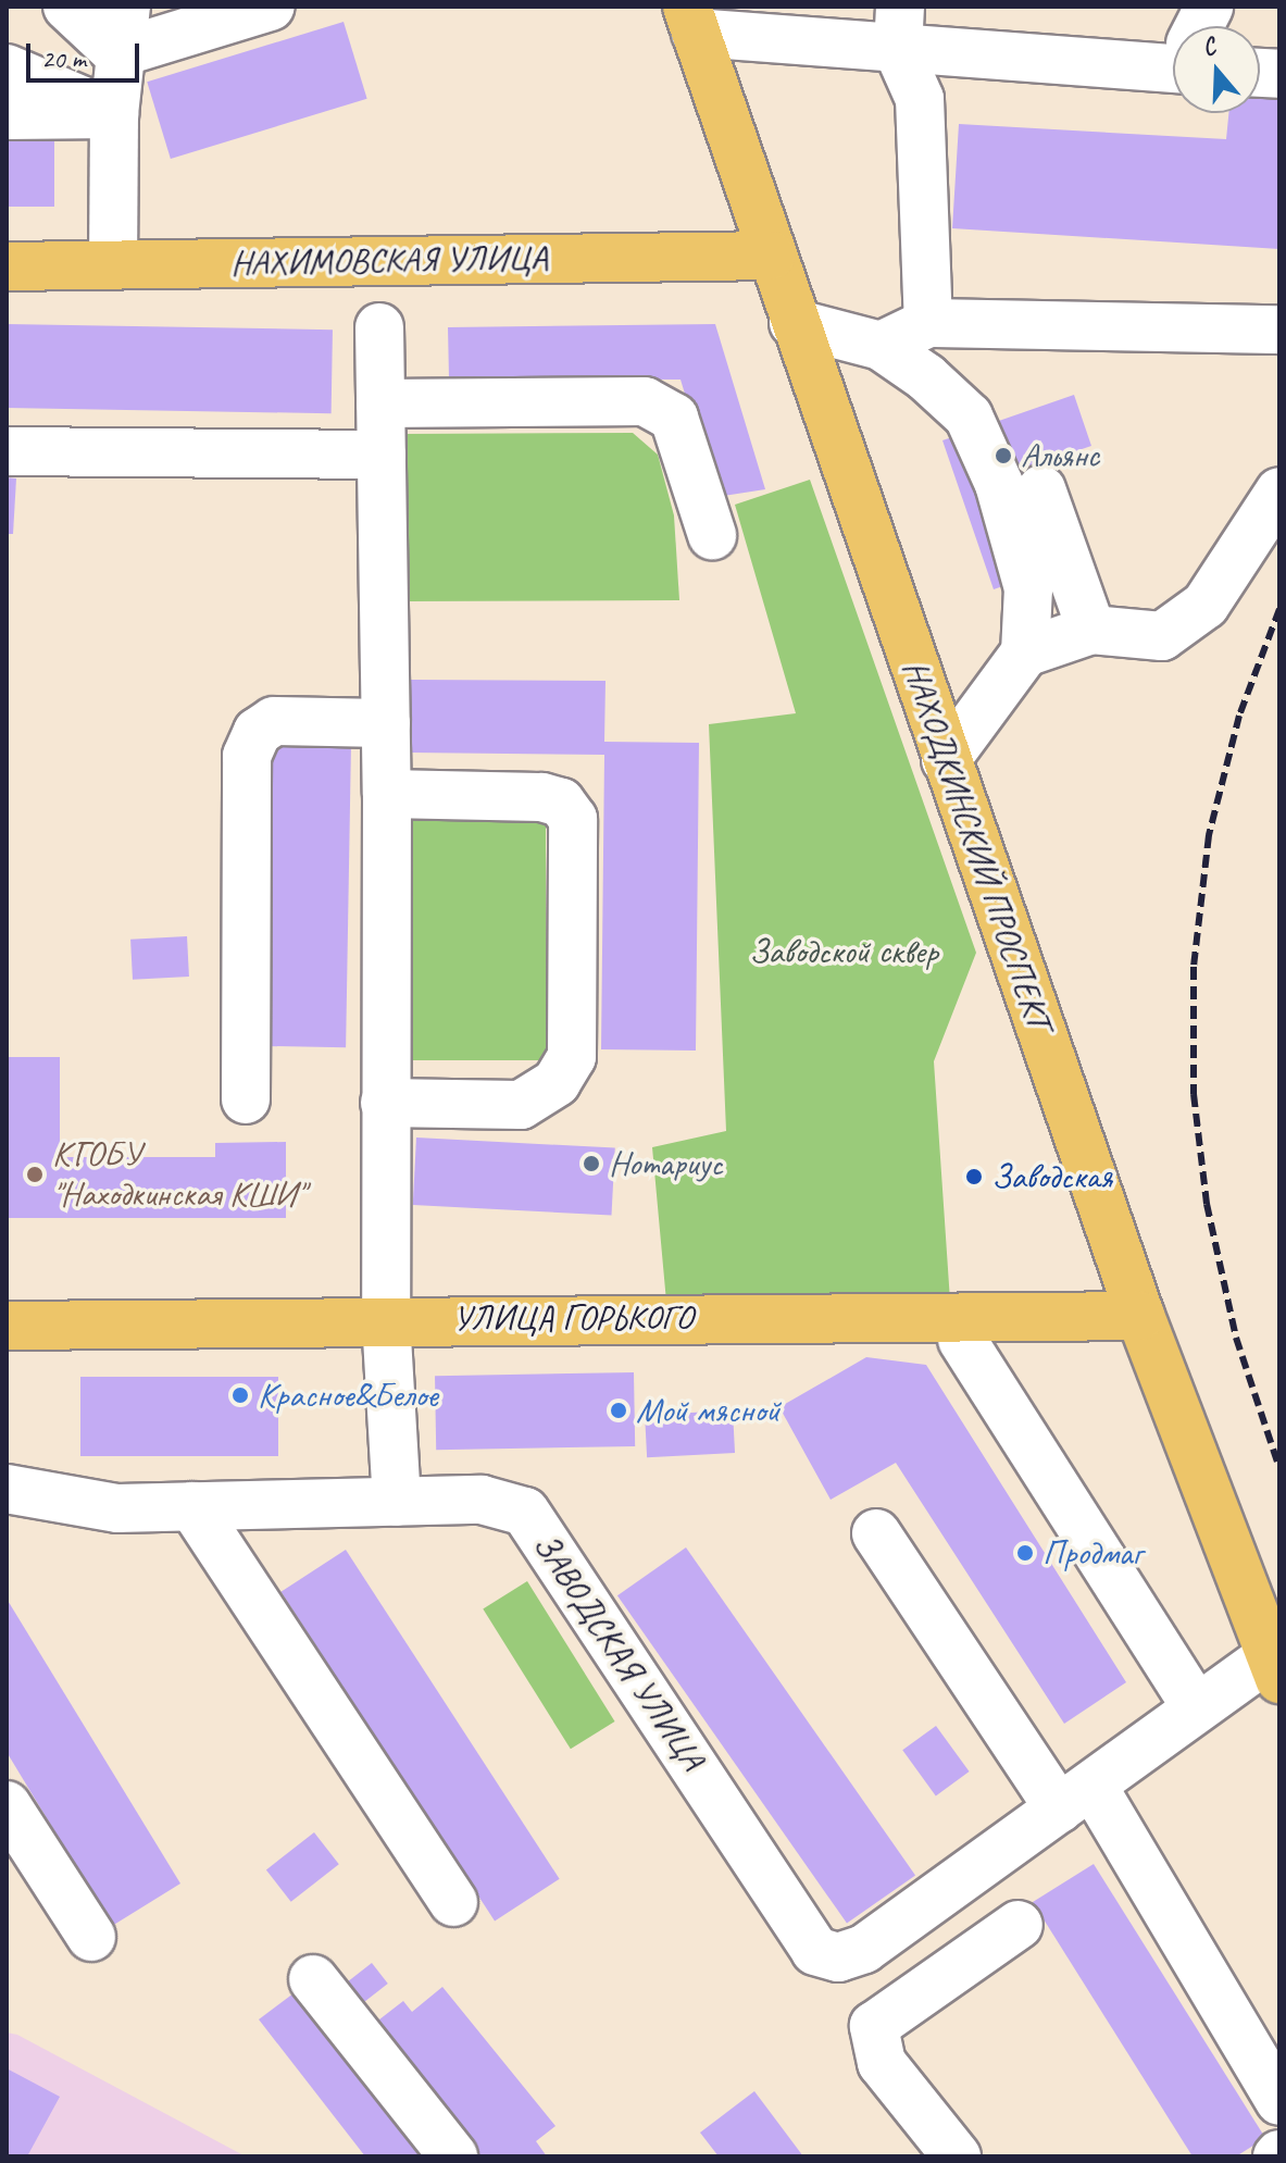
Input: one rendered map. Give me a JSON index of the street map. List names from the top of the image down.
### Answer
{
  "streets": {
    "main road": ["НАХИМОВСКАЯ УЛИЦА", "НАХОДКИНСКИЙ ПРОСПЕКТ", "УЛИЦА ГОРЬКОГО"],
    "street": ["ЗАВОДСКАЯ УЛИЦА"]
  },
  "crossings": [
    ["НАХИМОВСКАЯ УЛИЦА", "НАХОДКИНСКИЙ ПРОСПЕКТ"],
    ["НАХОДКИНСКИЙ ПРОСПЕКТ", "УЛИЦА ГОРЬКОГО"],
    ["НАХОДКИНСКИЙ ПРОСПЕКТ", "ЗАВОДСКАЯ УЛИЦА"]
  ],
  "parks": ["Заводской сквер"],
  "places": [
    "Альянс",
    "Нотариус",
    "КГОБУ \"Находкинская КШИ\"",
    "Заводская",
    "Красное&Белое",
    "Мой мясной",
    "Продмаг"
  ],
  "scale_bar": "20 m",
  "north": "top"
}
